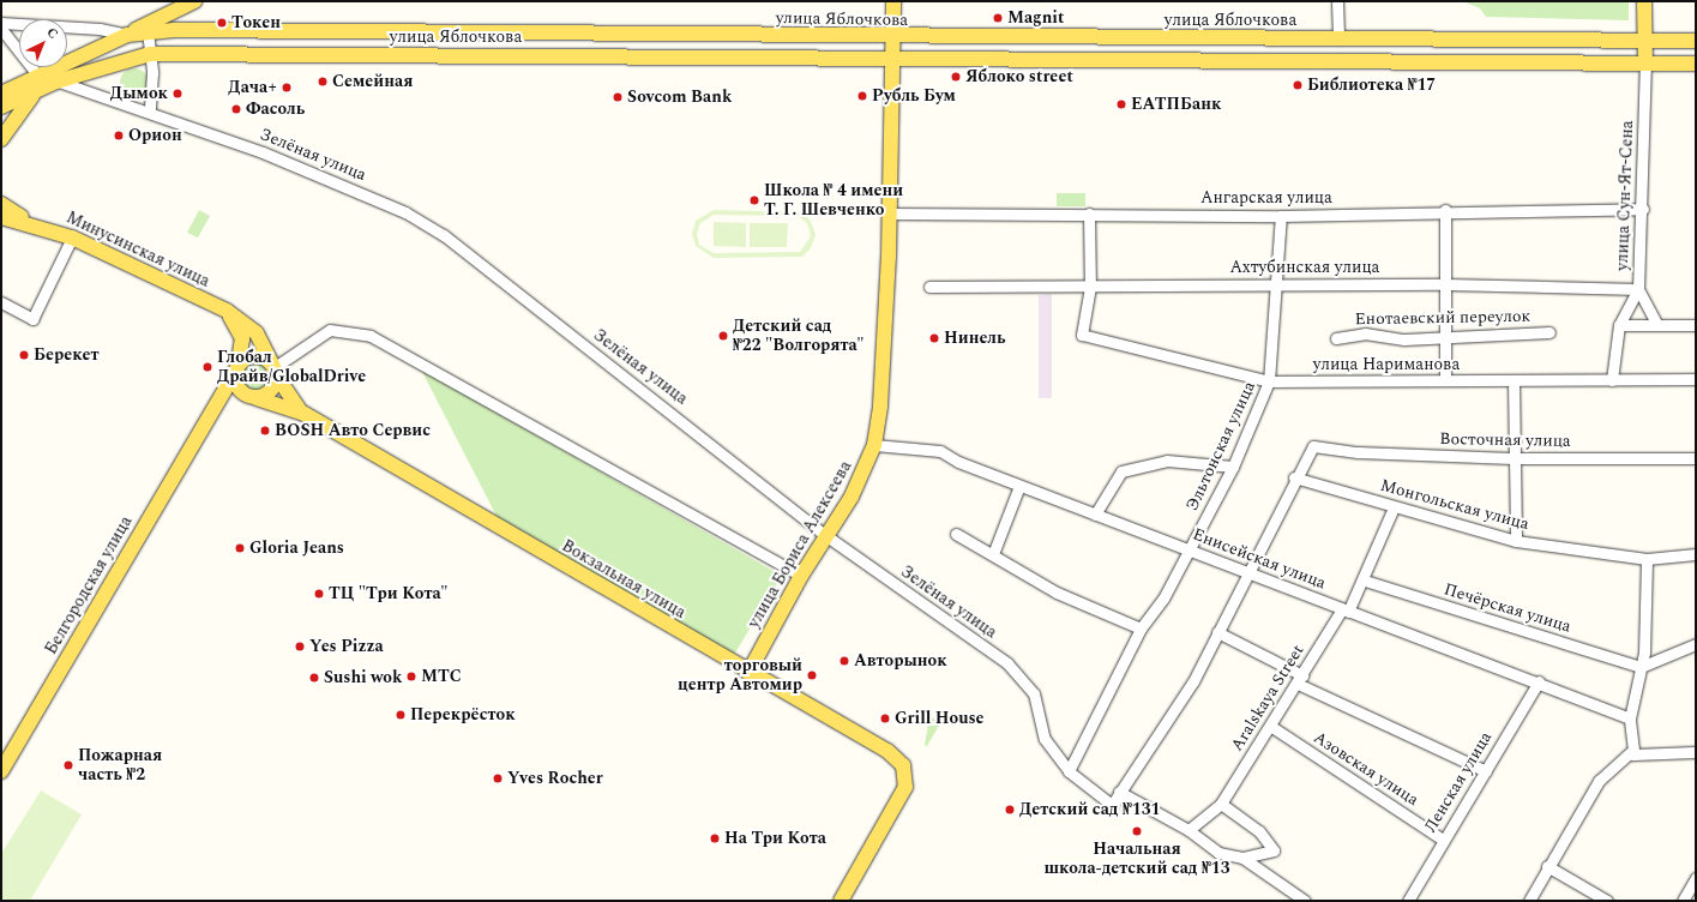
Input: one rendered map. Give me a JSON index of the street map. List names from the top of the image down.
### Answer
{
  "streets": {
    "main road": [
      "улица Яблочкова",
      "Минусинская улица",
      "улица Бориса Алексеева",
      "Вокзальная улица",
      "Белгородская улица"
    ],
    "street": [
      "Зелёная улица",
      "улица Сун-Ят-Сена",
      "Ангарская улица",
      "Ахтубинская улица",
      "Енотаевский переулок",
      "улица Нариманова",
      "Восточная улица",
      "Эльтонская улица",
      "Монгольская улица",
      "Енисейская улица",
      "Печёрская улица",
      "Aralskaya Street",
      "Азовская улица",
      "Ленская улица"
    ]
  },
  "crossings": [
    ["улица Яблочкова", "Зелёная улица"],
    ["улица Яблочкова", "улица Сун-Ят-Сена"],
    ["улица Яблочкова", "улица Бориса Алексеева"],
    ["Зелёная улица", "Эльтонская улица"],
    ["Зелёная улица", "улица Бориса Алексеева"],
    ["улица Сун-Ят-Сена", "Ангарская улица"],
    ["улица Сун-Ят-Сена", "Ахтубинская улица"],
    ["Ангарская улица", "Эльтонская улица"],
    ["Ангарская улица", "улица Бориса Алексеева"],
    ["Минусинская улица", "Вокзальная улица"],
    ["Минусинская улица", "Белгородская улица"],
    ["Ахтубинская улица", "улица Нариманова"],
    ["Ахтубинская улица", "Эльтонская улица"],
    ["улица Нариманова", "Эльтонская улица"],
    ["Восточная улица", "Монгольская улица"],
    ["Эльтонская улица", "Енисейская улица"],
    ["Монгольская улица", "Aralskaya Street"],
    ["улица Бориса Алексеева", "Енисейская улица"],
    ["улица Бориса Алексеева", "Вокзальная улица"],
    ["Енисейская улица", "Aralskaya Street"],
    ["Енисейская улица", "Ленская улица"],
    ["Вокзальная улица", "Белгородская улица"],
    ["Печёрская улица", "Aralskaya Street"],
    ["Aralskaya Street", "Азовская улица"],
    ["Азовская улица", "Ленская улица"]
  ],
  "places": [
    "Magnit",
    "Токен",
    "Яблоко street",
    "Семейная",
    "Библиотека №17",
    "Дача+",
    "Дымок",
    "Рубль Бум",
    "Sovcom Bank",
    "ЕАТПБанк",
    "Фасоль",
    "Орион",
    "Школа № 4 имени Т. Г. Шевченко",
    "Детский сад №22 \"Волгорята\"",
    "Нинель",
    "Берекет",
    "Глобал Драйв/GlobalDrive",
    "BOSH Авто Сервис",
    "Gloria Jeans",
    "ТЦ \"Три Кота\"",
    "Yes Pizza",
    "Авторынок",
    "торговый центр Автомир",
    "МТС",
    "Sushi wok",
    "Перекрёсток",
    "Grill House",
    "Пожарная часть №2",
    "Yves Rocher",
    "Детский сад №131",
    "Начальная школа-детский сад №13",
    "На Три Кота"
  ],
  "north": "top right"
}
